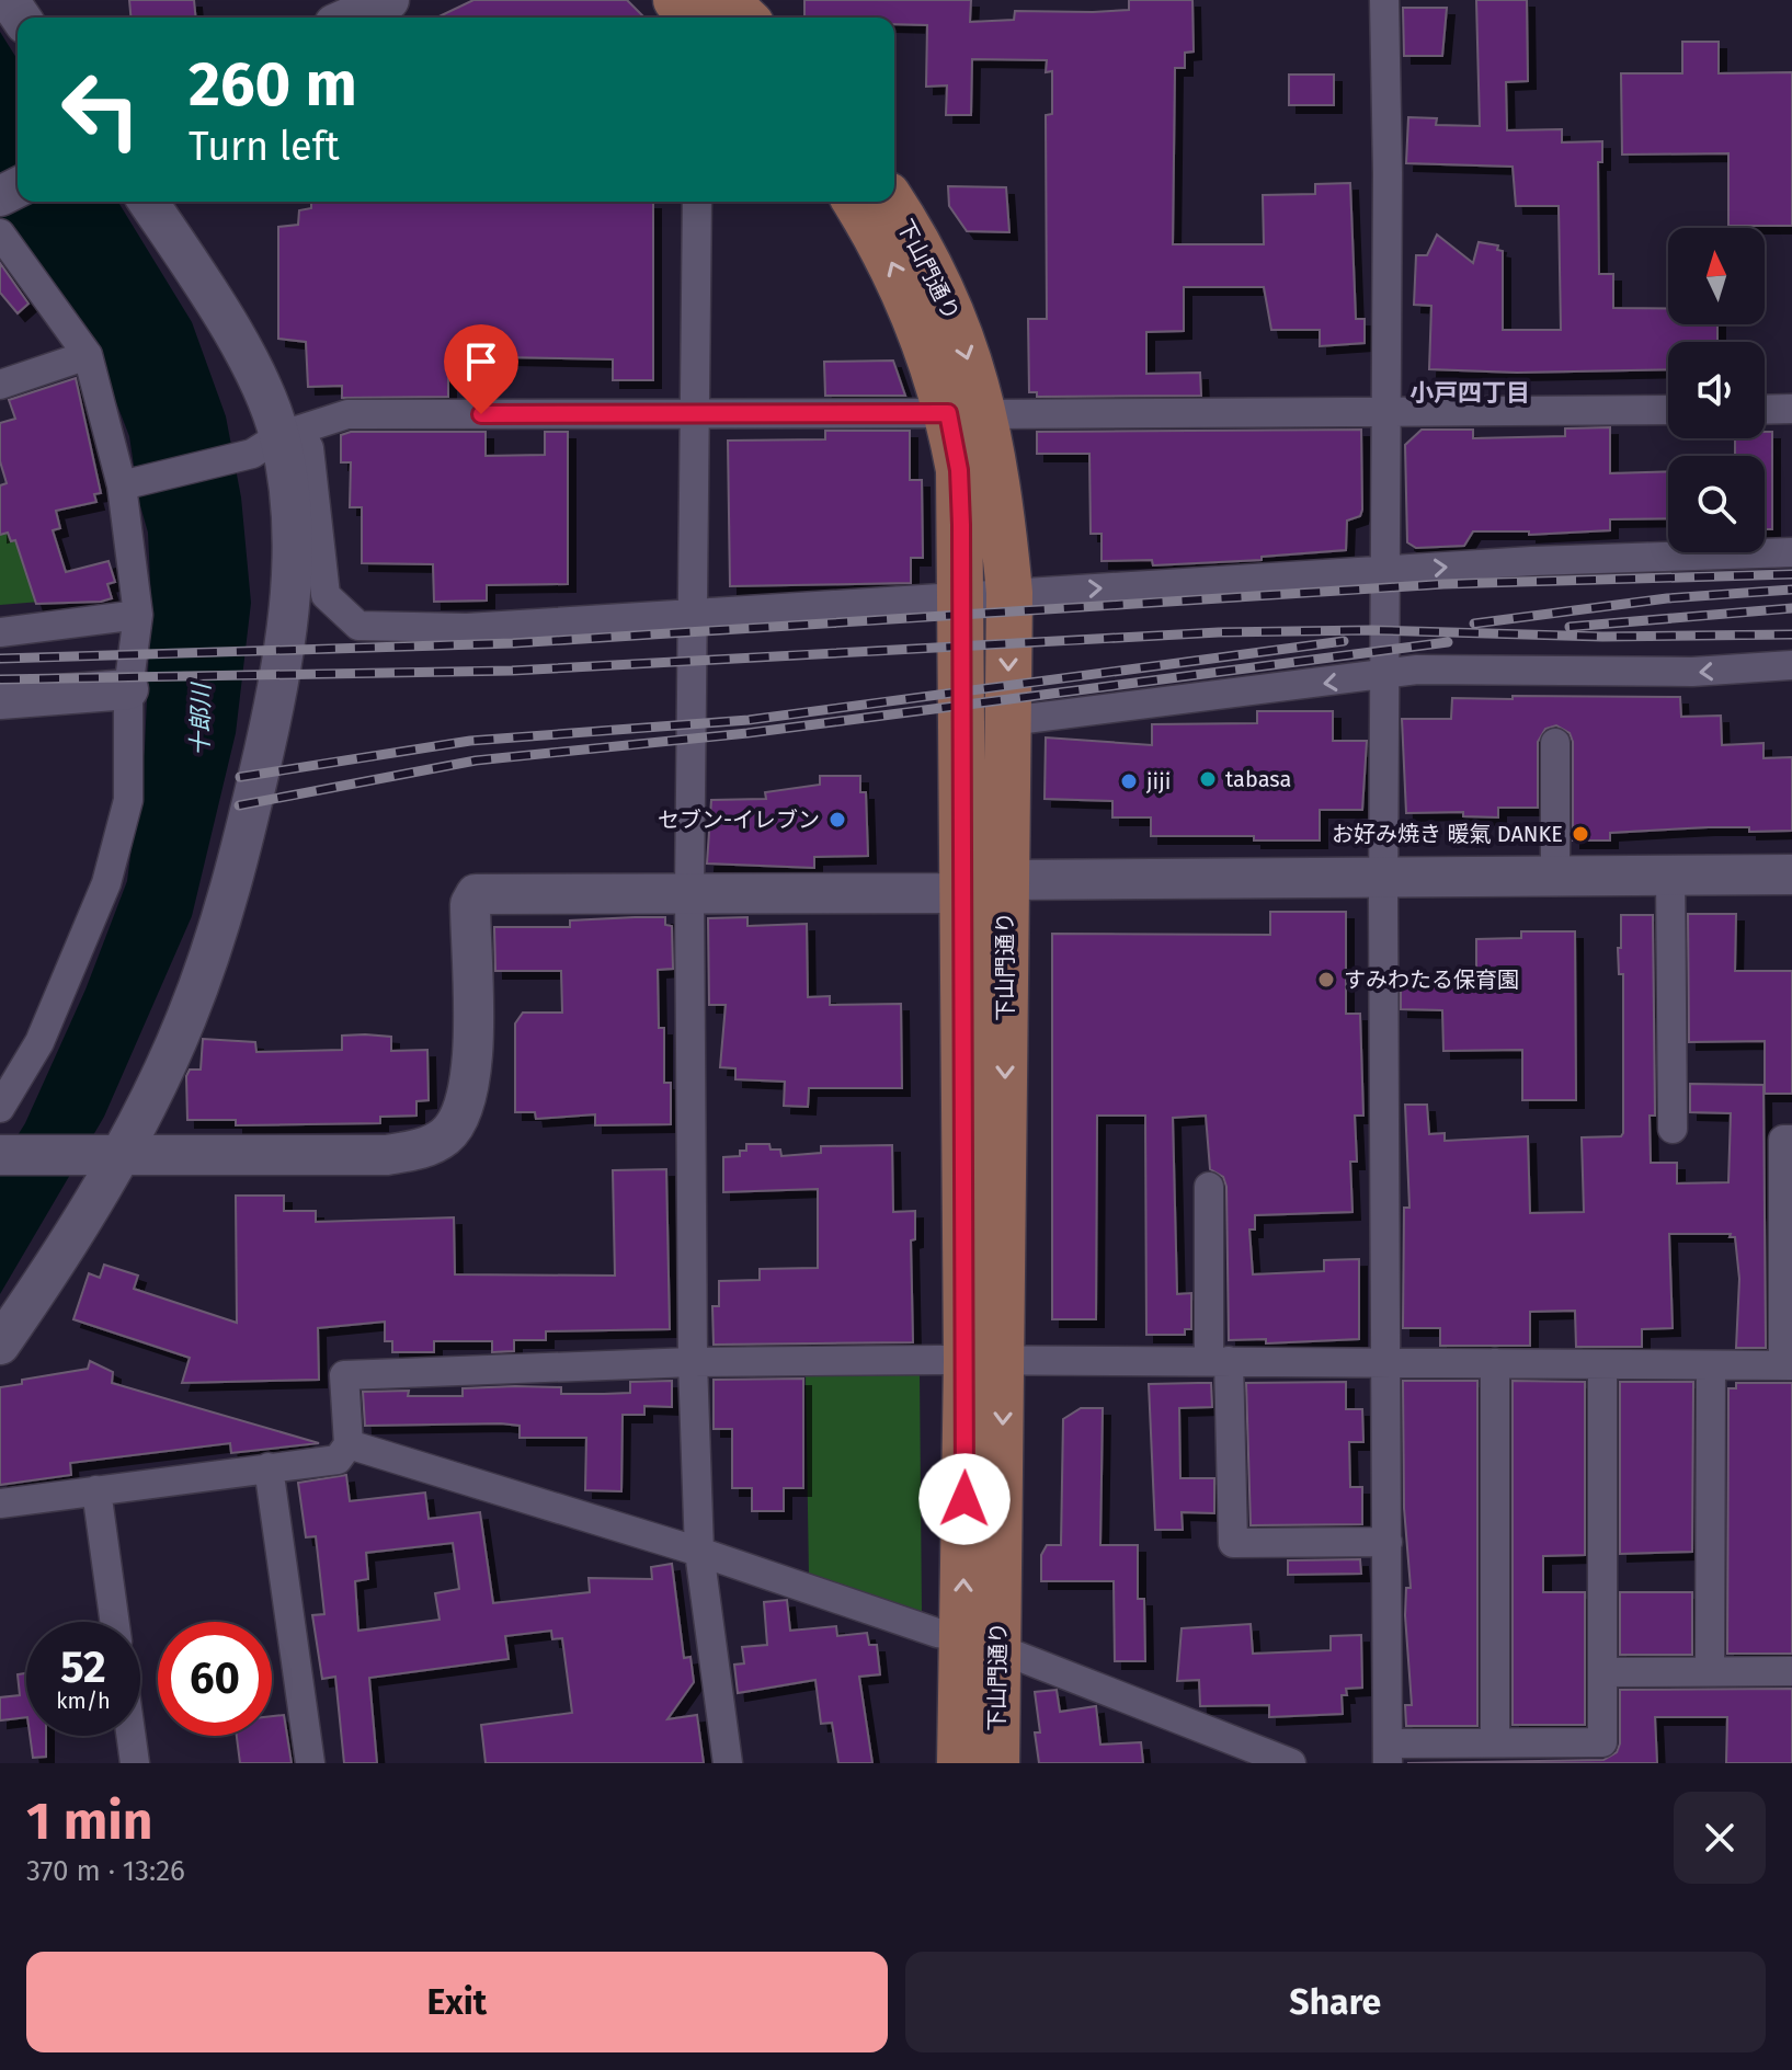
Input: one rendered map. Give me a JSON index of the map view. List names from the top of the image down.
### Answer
{
  "streets": {
    "main road": ["下山門通り"]
  },
  "districts": ["小戸四丁目"],
  "water": ["十郎川"],
  "places": [
    "tabasa",
    "jiji",
    "セブン-イレブン",
    "お好み焼き 暖氣 DANKE",
    "すみわたる保育園"
  ],
  "north": "top",
  "page": {
    "turn": ["260 m", "Turn left"],
    "speed": "52 km/h",
    "limit": "60",
    "heading": ["1 min", "370 m · 13:26"],
    "buttons": ["Exit", "Share"]
  }
}
